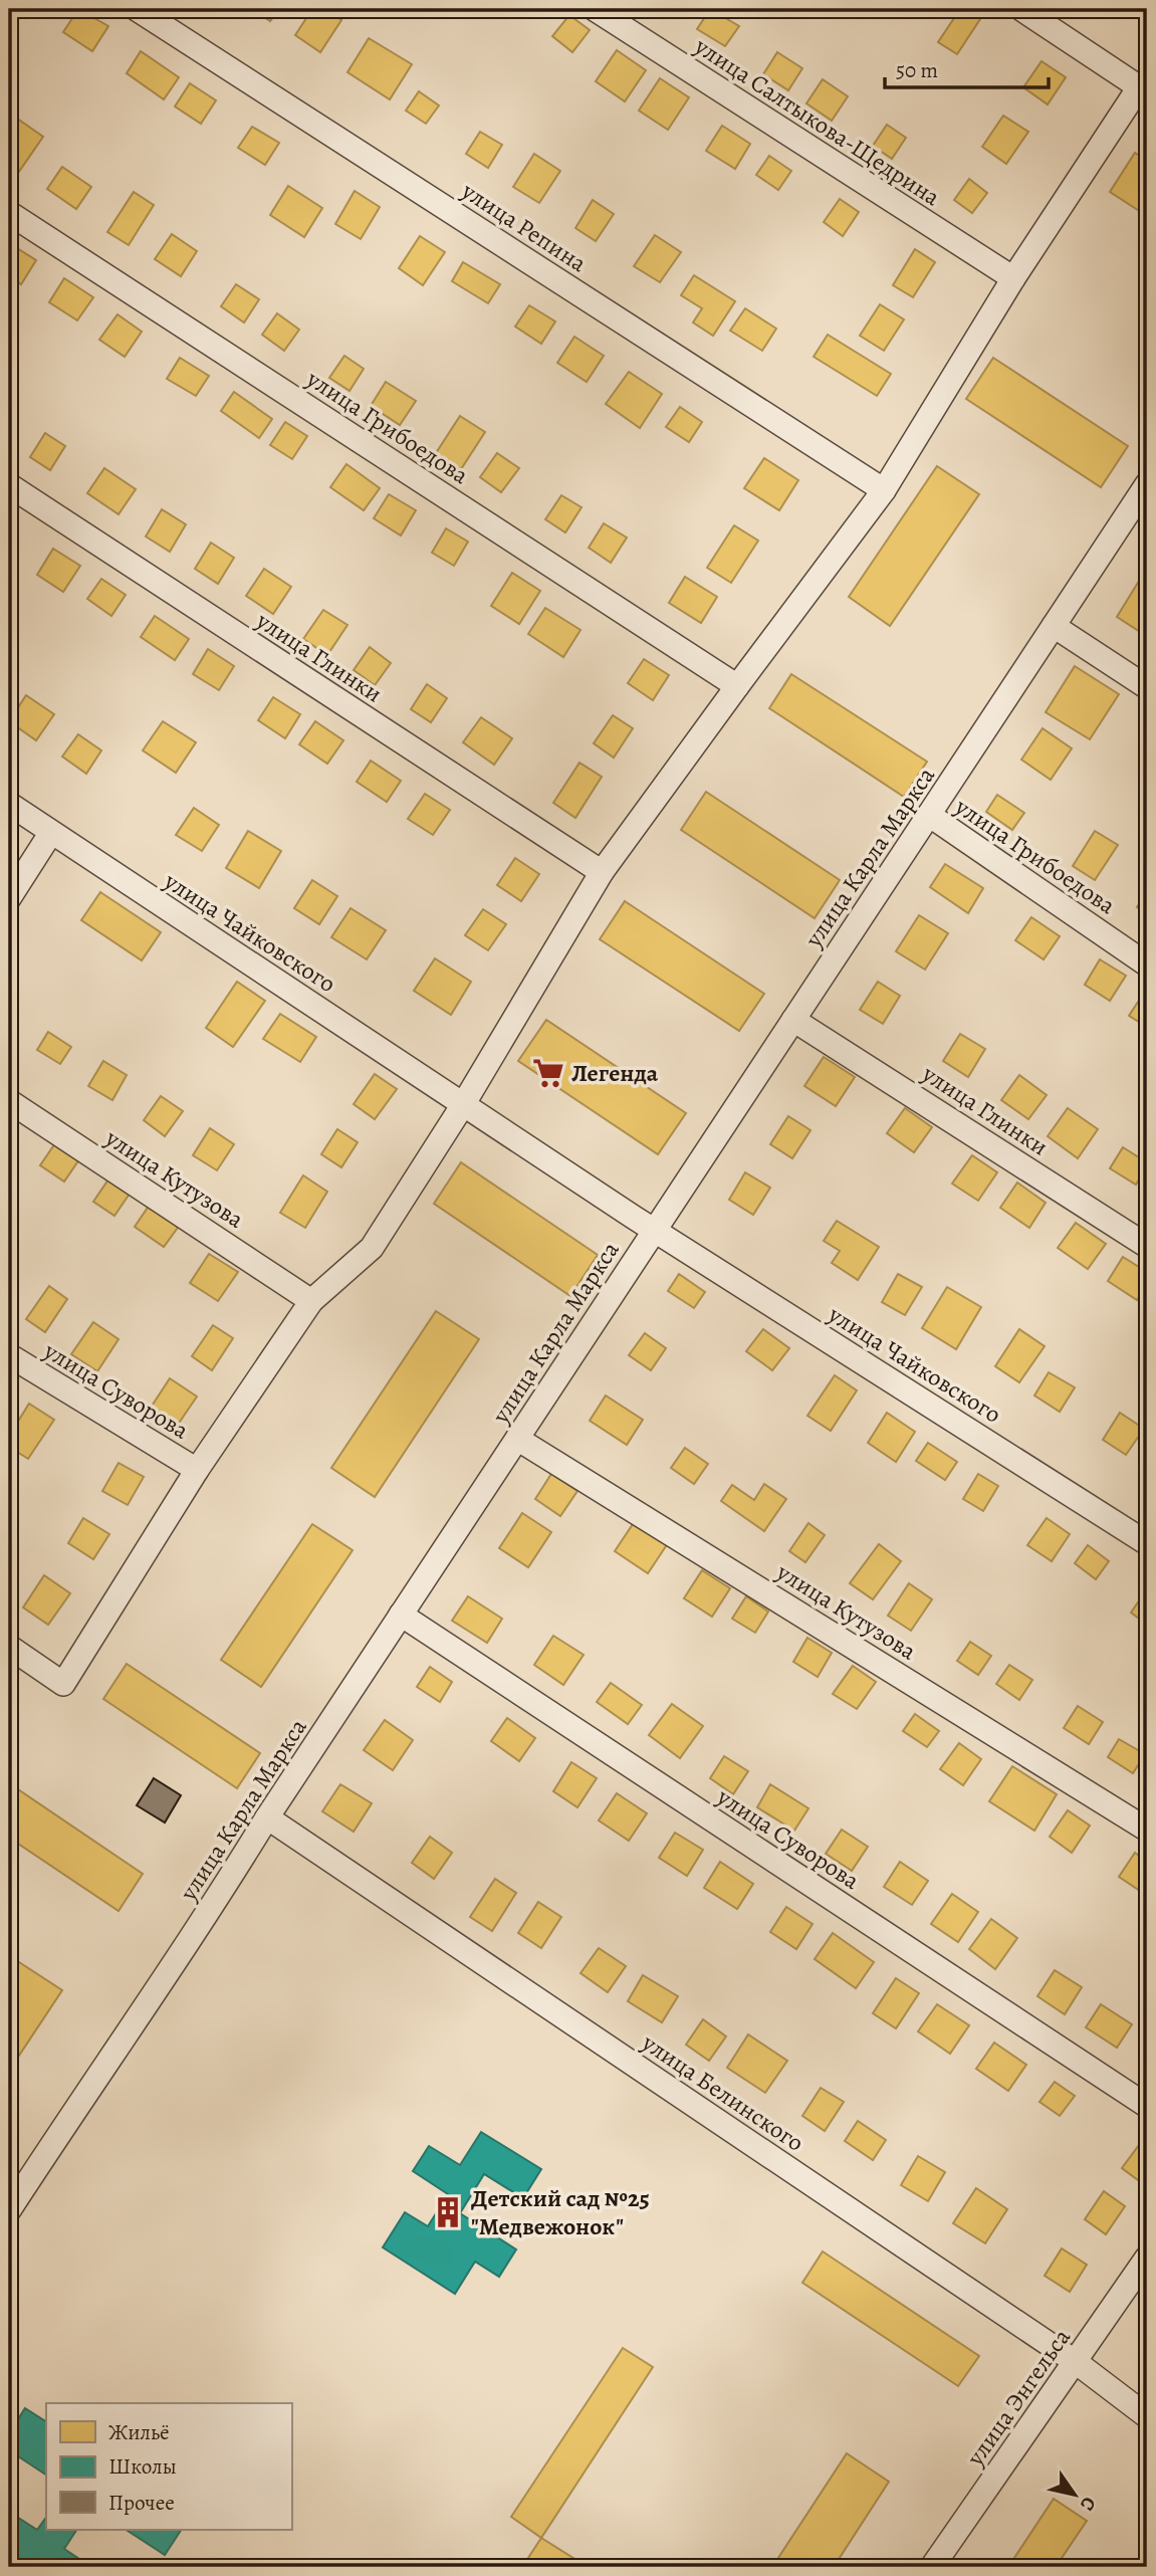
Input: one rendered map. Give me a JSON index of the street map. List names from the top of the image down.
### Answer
{
  "streets": {
    "street": [
      "улица Салтыкова-Щедрина",
      "улица Репина",
      "улица Грибоедова",
      "улица Глинки",
      "улица Карла Маркса",
      "улица Чайковского",
      "улица Кутузова",
      "улица Суворова",
      "улица Белинского",
      "улица Энгельса"
    ]
  },
  "crossings": [
    ["улица Грибоедова", "улица Карла Маркса"],
    ["улица Глинки", "улица Карла Маркса"],
    ["улица Карла Маркса", "улица Чайковского"],
    ["улица Карла Маркса", "улица Кутузова"],
    ["улица Карла Маркса", "улица Суворова"],
    ["улица Карла Маркса", "улица Белинского"],
    ["улица Белинского", "улица Энгельса"]
  ],
  "places": {
    "supermarket": ["Легенда"],
    "building": ["Детский сад №25 \"Медвежонок\""]
  },
  "legend": ["Жильё", "Школы", "Прочее"],
  "scale_bar": "50 m",
  "north": "bottom right"
}
